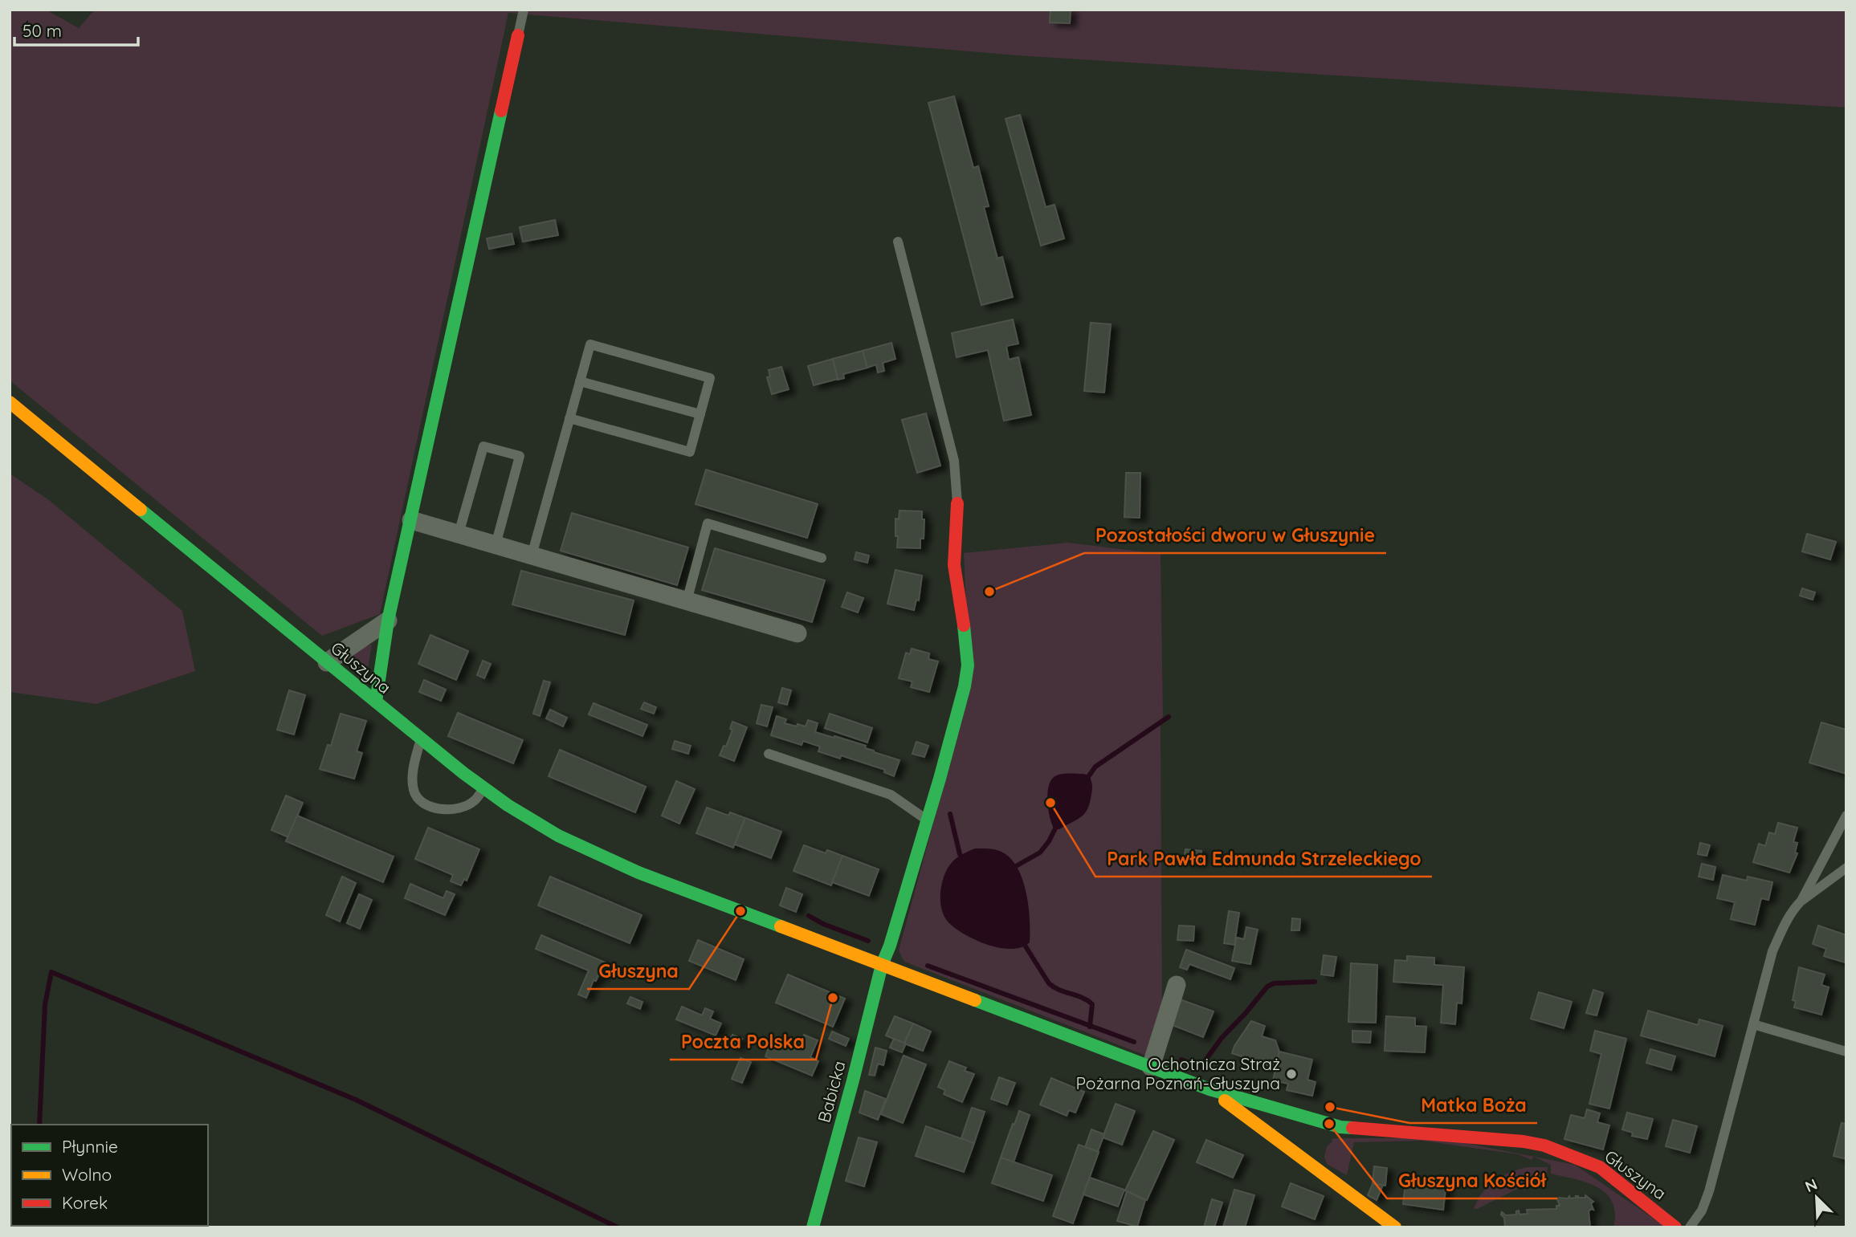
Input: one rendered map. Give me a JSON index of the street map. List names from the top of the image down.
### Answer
{
  "streets": {
    "street": ["Głuszyna", "Babicka"]
  },
  "crossings": [
    ["Głuszyna", "Babicka"]
  ],
  "places": [
    "Pozostałości dworu w Głuszynie",
    "Park Pawła Edmunda Strzeleckiego",
    "Głuszyna",
    "Poczta Polska",
    "Ochotnicza Straż Pożarna Poznań-Głuszyna",
    "Matka Boża",
    "Głuszyna Kościół"
  ],
  "legend": ["Płynnie", "Wolno", "Korek"],
  "scale_bar": "50 m",
  "north": "top left"
}
